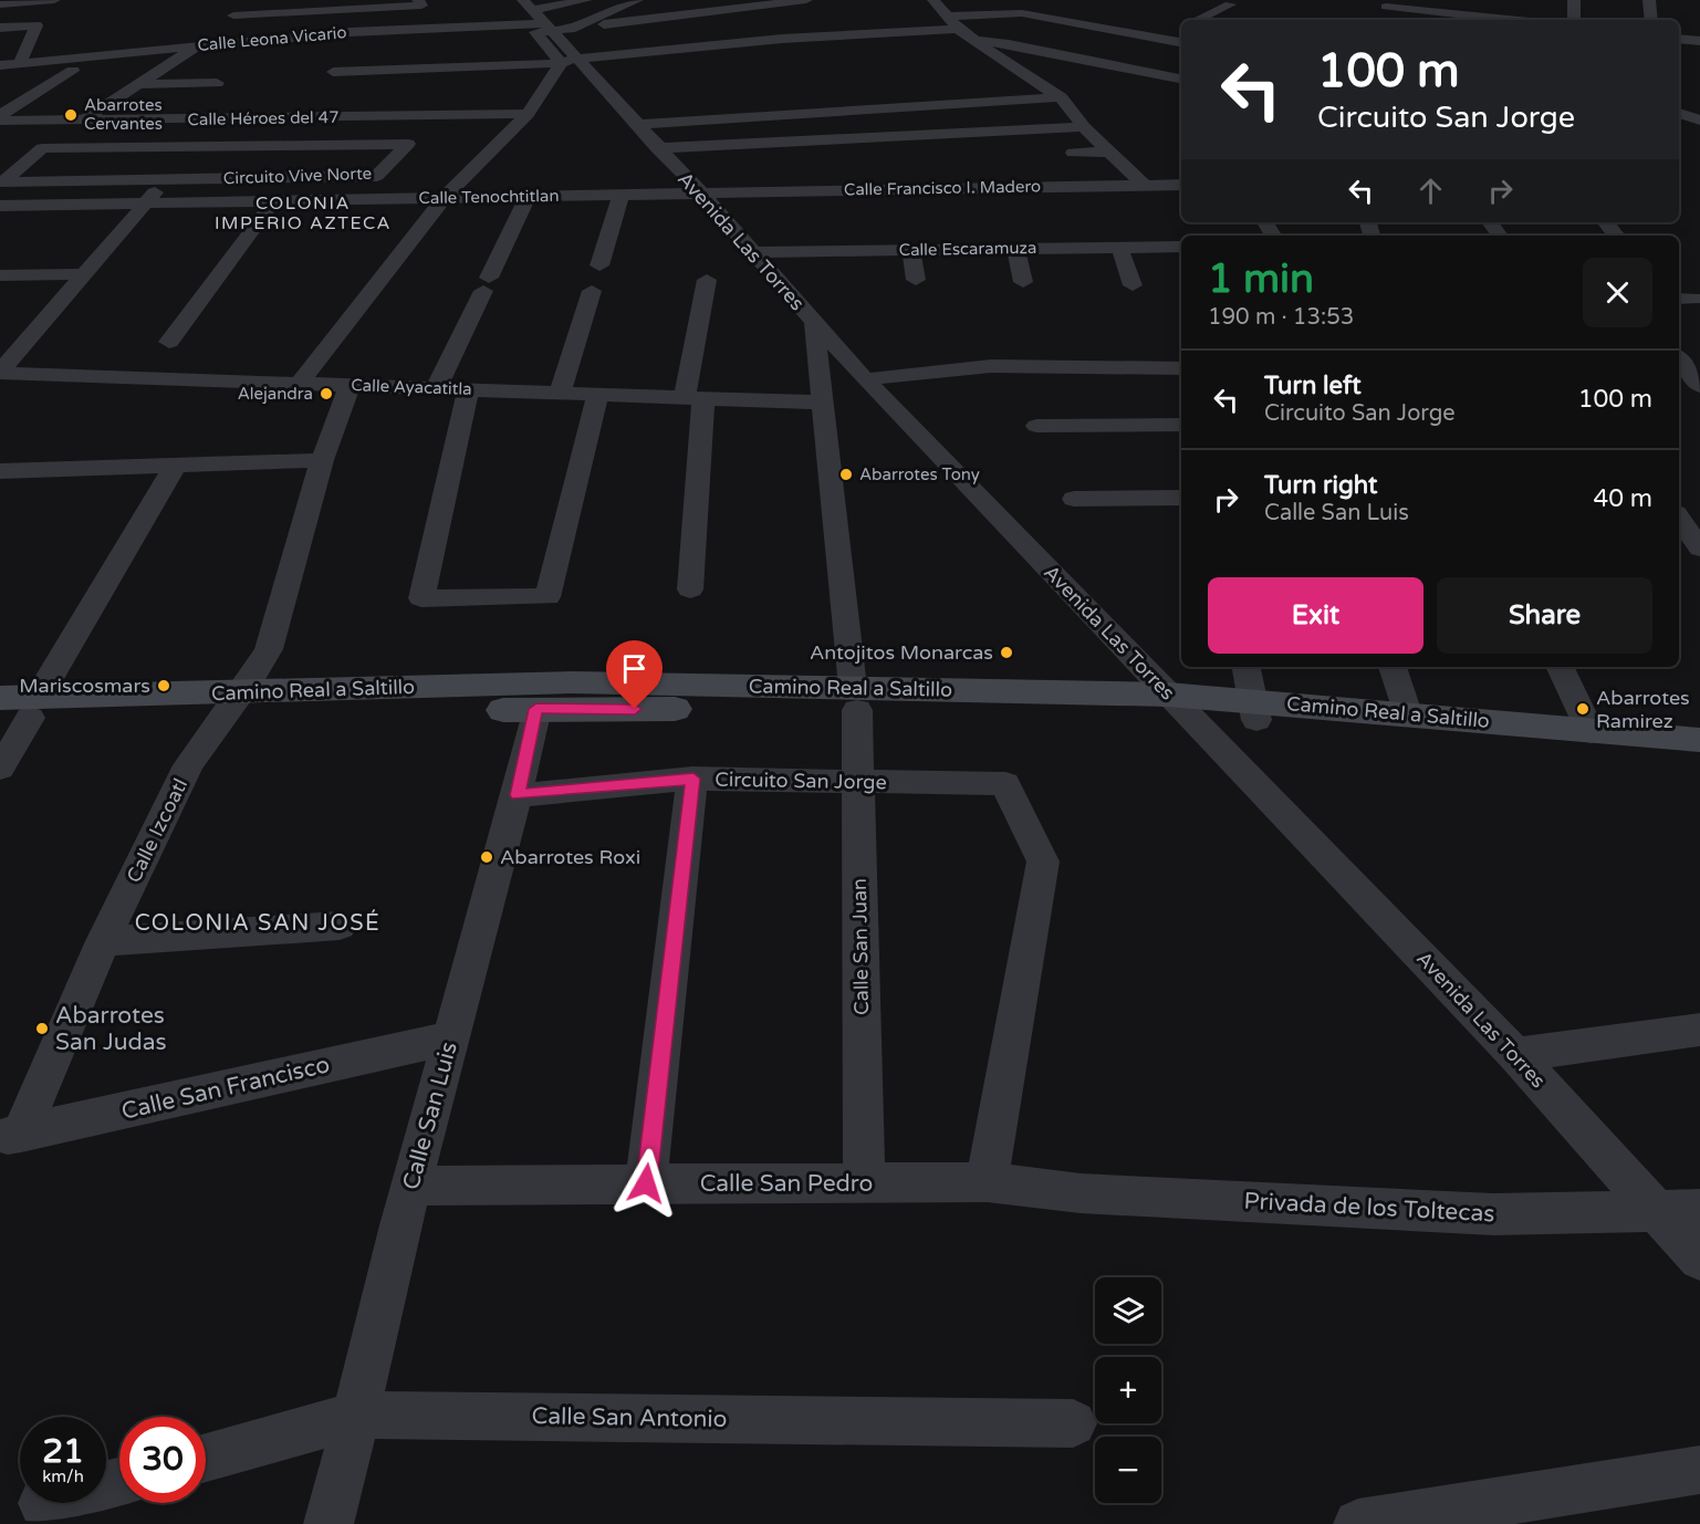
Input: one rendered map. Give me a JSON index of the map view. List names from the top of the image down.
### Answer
{
  "streets": {
    "street": [
      "Calle Leona Vicario",
      "Calle Héroes del 47",
      "Circuito Vive Norte",
      "Calle Francisco I. Madero",
      "Calle Tenochtitlan",
      "Avenida Las Torres",
      "Calle Escaramuza",
      "Calle Ayacatitla",
      "Camino Real a Saltillo",
      "Circuito San Jorge",
      "Calle Izcoatl",
      "Calle San Juan",
      "Calle San Francisco",
      "Calle San Luis",
      "Calle San Pedro",
      "Privada de los Toltecas",
      "Calle San Antonio"
    ]
  },
  "crossings": [
    ["Calle Leona Vicario", "Avenida Las Torres"],
    ["Calle Francisco I. Madero", "Calle Tenochtitlan"],
    ["Calle Francisco I. Madero", "Avenida Las Torres"],
    ["Calle Tenochtitlan", "Avenida Las Torres"],
    ["Avenida Las Torres", "Calle Escaramuza"],
    ["Avenida Las Torres", "Camino Real a Saltillo"],
    ["Avenida Las Torres", "Calle San Juan"],
    ["Avenida Las Torres", "Privada de los Toltecas"],
    ["Calle Ayacatitla", "Calle Izcoatl"],
    ["Calle Ayacatitla", "Calle San Juan"],
    ["Camino Real a Saltillo", "Calle Izcoatl"],
    ["Camino Real a Saltillo", "Calle San Juan"],
    ["Camino Real a Saltillo", "Calle San Luis"],
    ["Circuito San Jorge", "Calle San Juan"],
    ["Circuito San Jorge", "Calle San Luis"],
    ["Circuito San Jorge", "Calle San Pedro"],
    ["Calle Izcoatl", "Calle San Francisco"],
    ["Calle San Juan", "Calle San Pedro"],
    ["Calle San Francisco", "Calle San Luis"],
    ["Calle San Luis", "Calle San Pedro"],
    ["Calle San Luis", "Calle San Antonio"],
    ["Calle San Pedro", "Privada de los Toltecas"]
  ],
  "districts": ["COLONIA IMPERIO AZTECA", "COLONIA SAN JOSÉ"],
  "places": [
    "Abarrotes Cervantes",
    "Alejandra",
    "Abarrotes Tony",
    "Antojitos Monarcas",
    "Mariscosmars",
    "Abarrotes Ramirez",
    "Abarrotes Roxi",
    "Abarrotes San Judas"
  ],
  "page": {
    "turn": ["100 m", "Circuito San Jorge"],
    "heading": ["1 min", "190 m · 13:53"],
    "list": [
      {
        "name": "Turn left",
        "note": "Circuito San Jorge",
        "value": "100 m"
      },
      {
        "name": "Turn right",
        "note": "Calle San Luis",
        "value": "40 m"
      }
    ],
    "buttons": ["Exit", "Share"],
    "map_buttons": ["+", "−"],
    "speed": "21 km/h",
    "limit": "30"
  }
}
